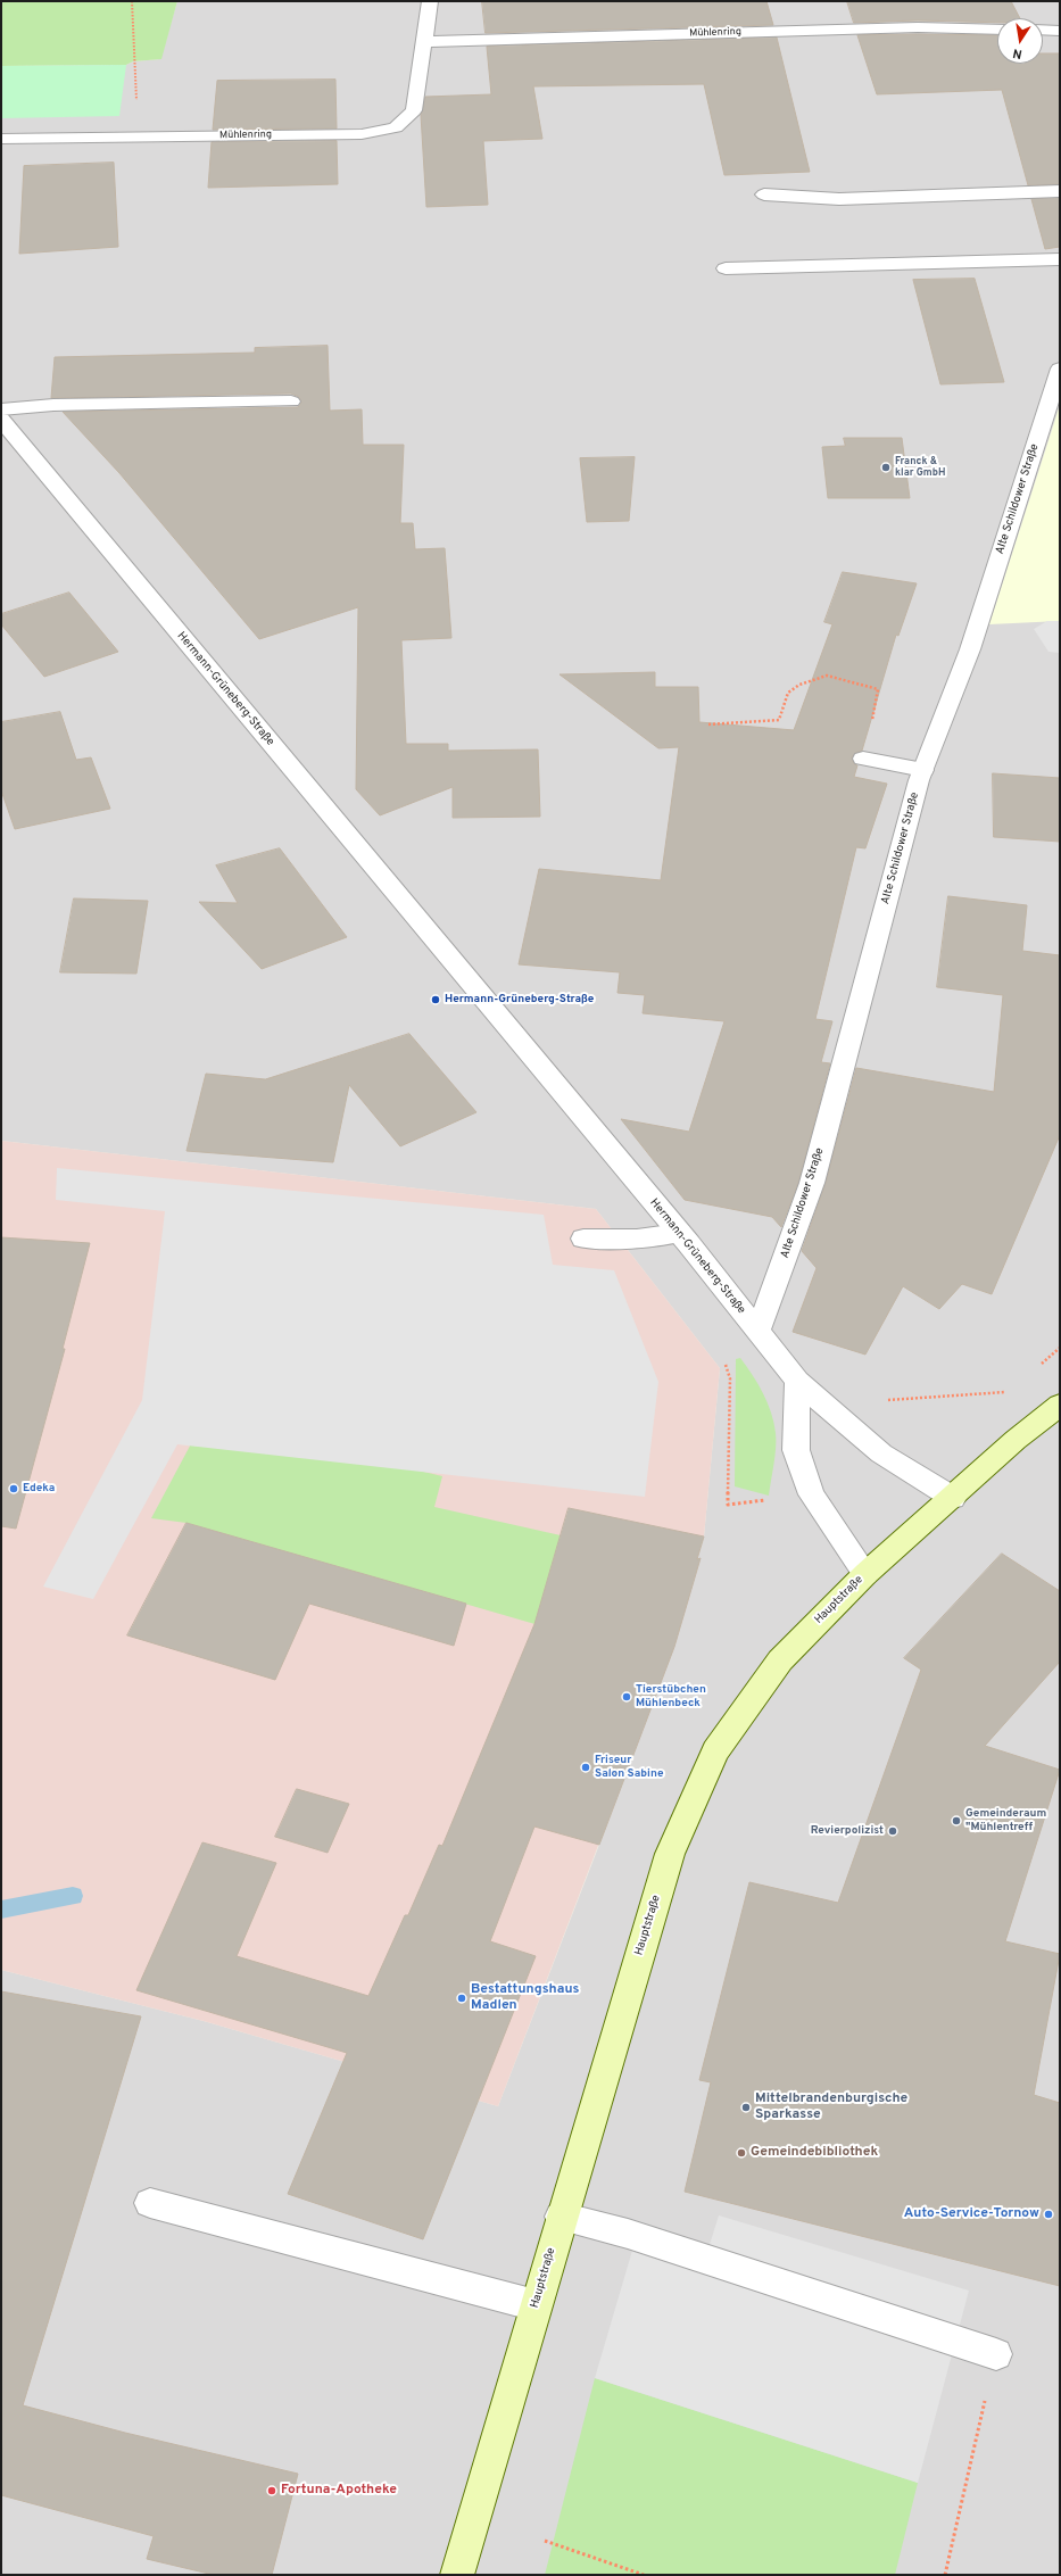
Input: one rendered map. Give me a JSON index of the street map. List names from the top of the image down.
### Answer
{
  "streets": {
    "main road": ["Hauptstraße"],
    "street": ["Mühlenring", "Alte Schildower Straße", "Hermann-Grüneberg-Straße"]
  },
  "crossings": [
    ["Alte Schildower Straße", "Hermann-Grüneberg-Straße"],
    ["Hermann-Grüneberg-Straße", "Hauptstraße"]
  ],
  "places": [
    "Franck & klar GmbH",
    "Hermann-Grüneberg-Straße",
    "Edeka",
    "Tierstübchen Mühlenbeck",
    "Friseur Salon Sabine",
    "Gemeinderaum \"Mühlentreff",
    "Revierpolizist",
    "Bestattungshaus Madlen",
    "Mittelbrandenburgische Sparkasse",
    "Gemeindebibliothek",
    "Auto-Service-Tornow",
    "Fortuna-Apotheke"
  ],
  "north": "bottom"
}
